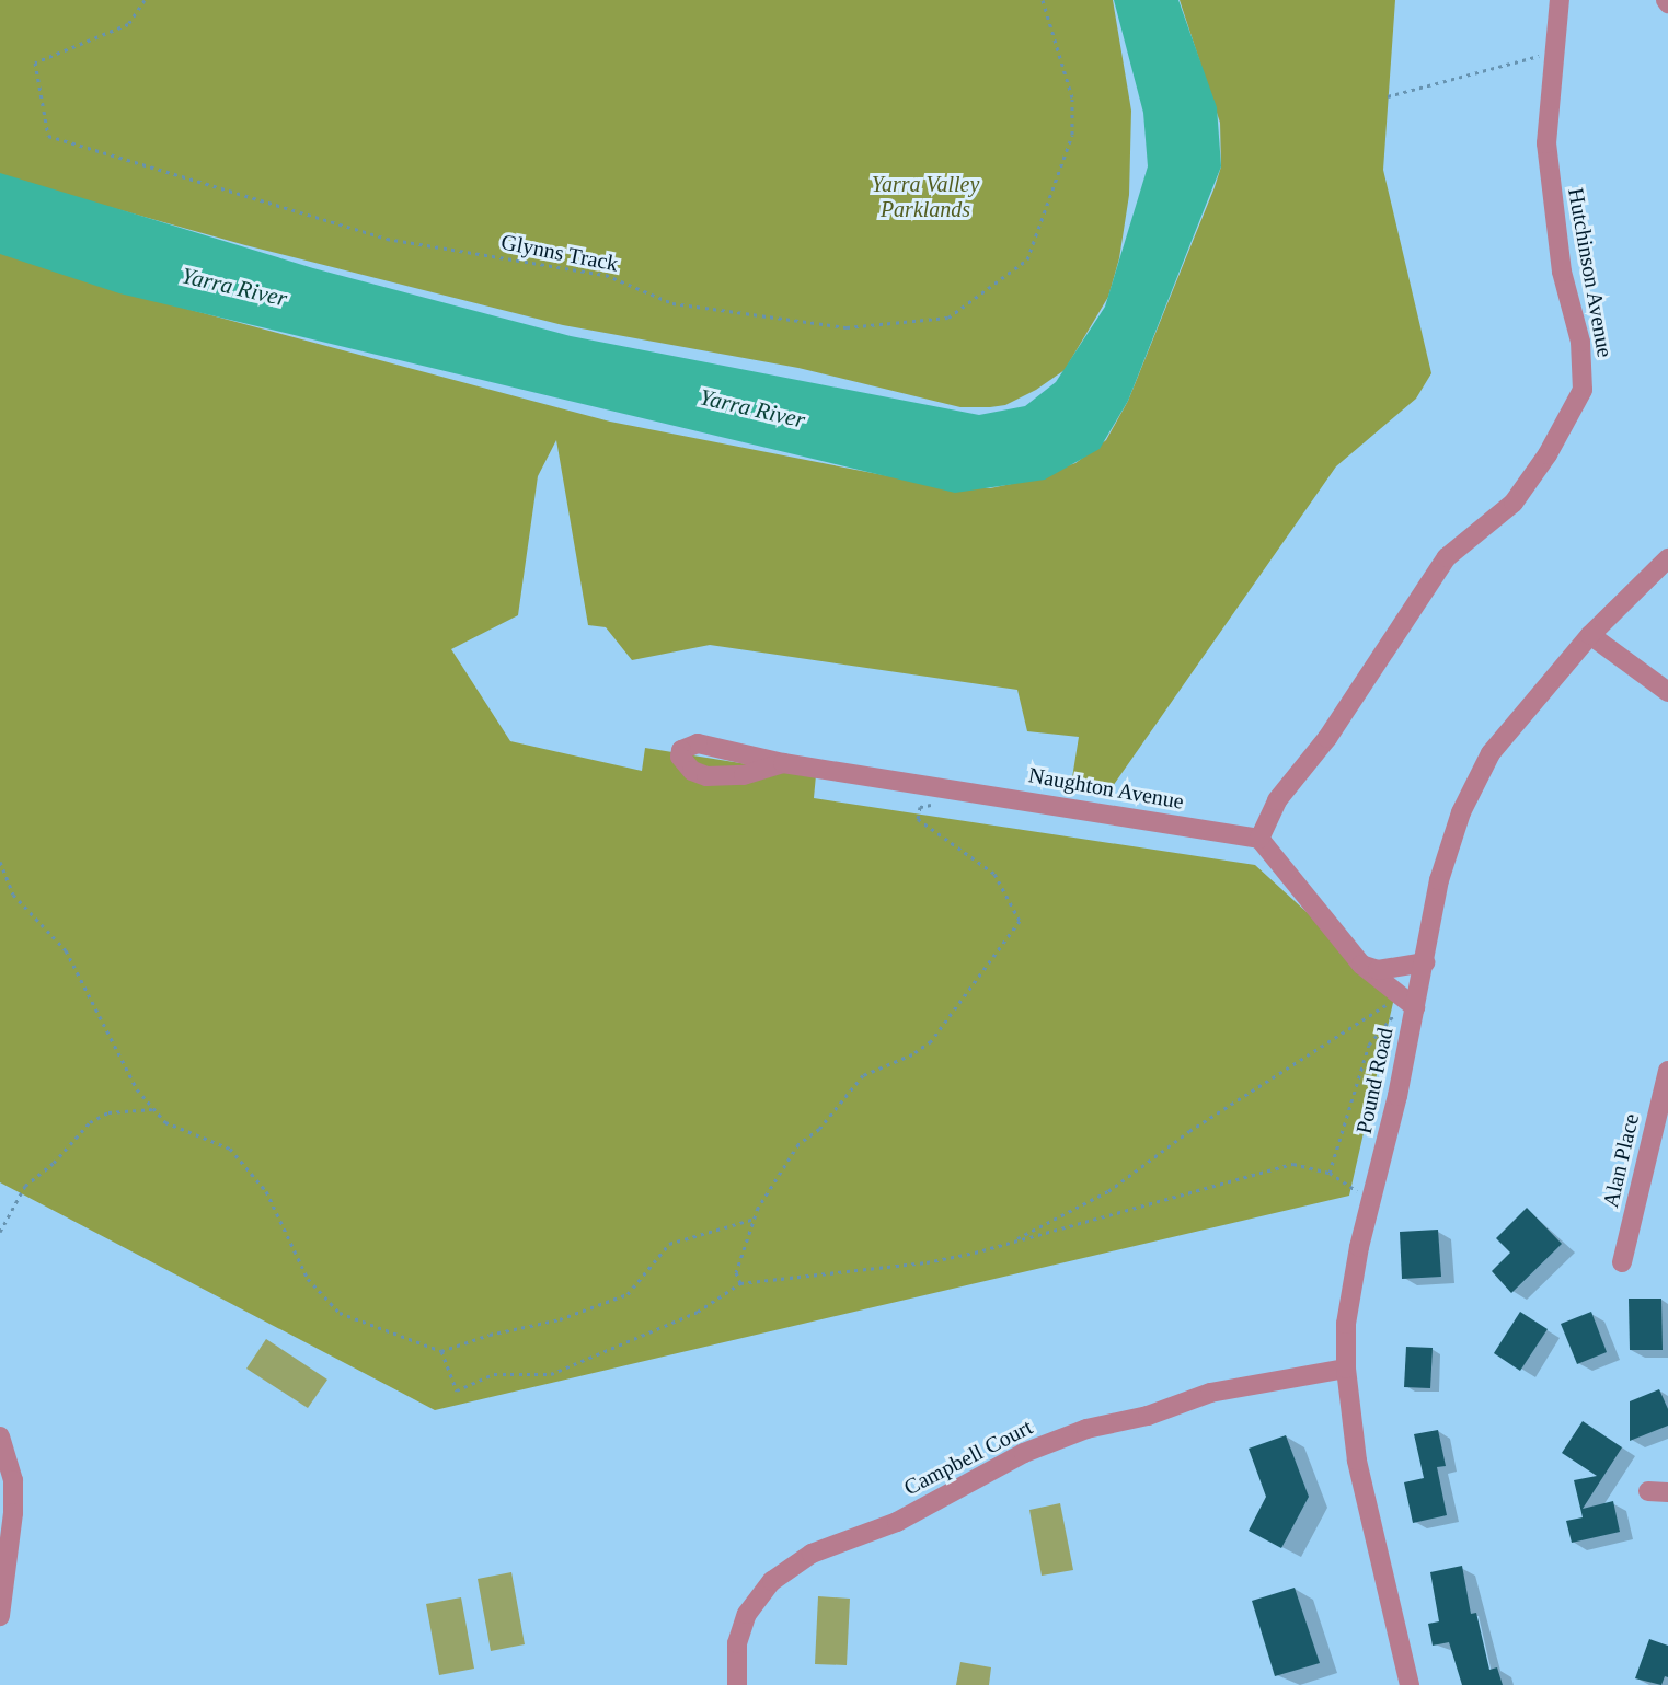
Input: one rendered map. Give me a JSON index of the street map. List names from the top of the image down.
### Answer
{
  "streets": {
    "street": [
      "Hutchinson Avenue",
      "Naughton Avenue",
      "Pound Road",
      "Alan Place",
      "Campbell Court"
    ],
    "path": ["Glynns Track"]
  },
  "crossings": [
    ["Hutchinson Avenue", "Naughton Avenue"],
    ["Pound Road", "Campbell Court"]
  ],
  "water": ["Yarra River"],
  "parks": ["Yarra Valley Parklands"]
}
